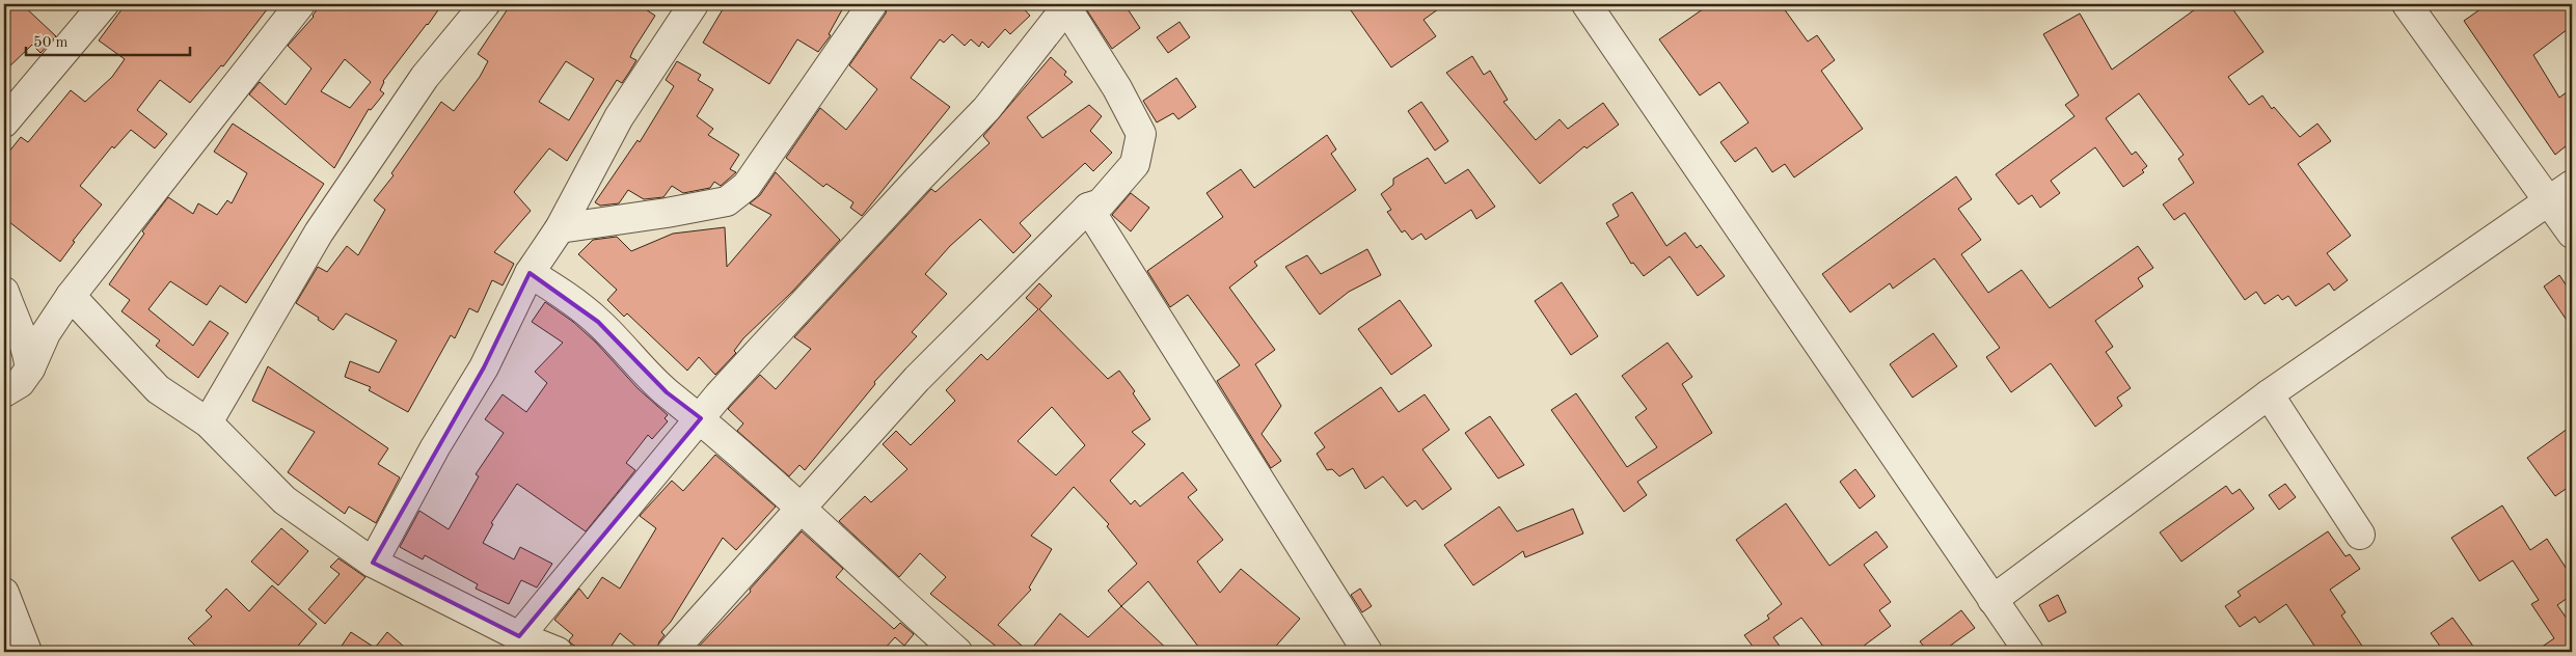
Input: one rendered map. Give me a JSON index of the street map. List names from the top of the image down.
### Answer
{
  "scale_bar": "50 m"
}
